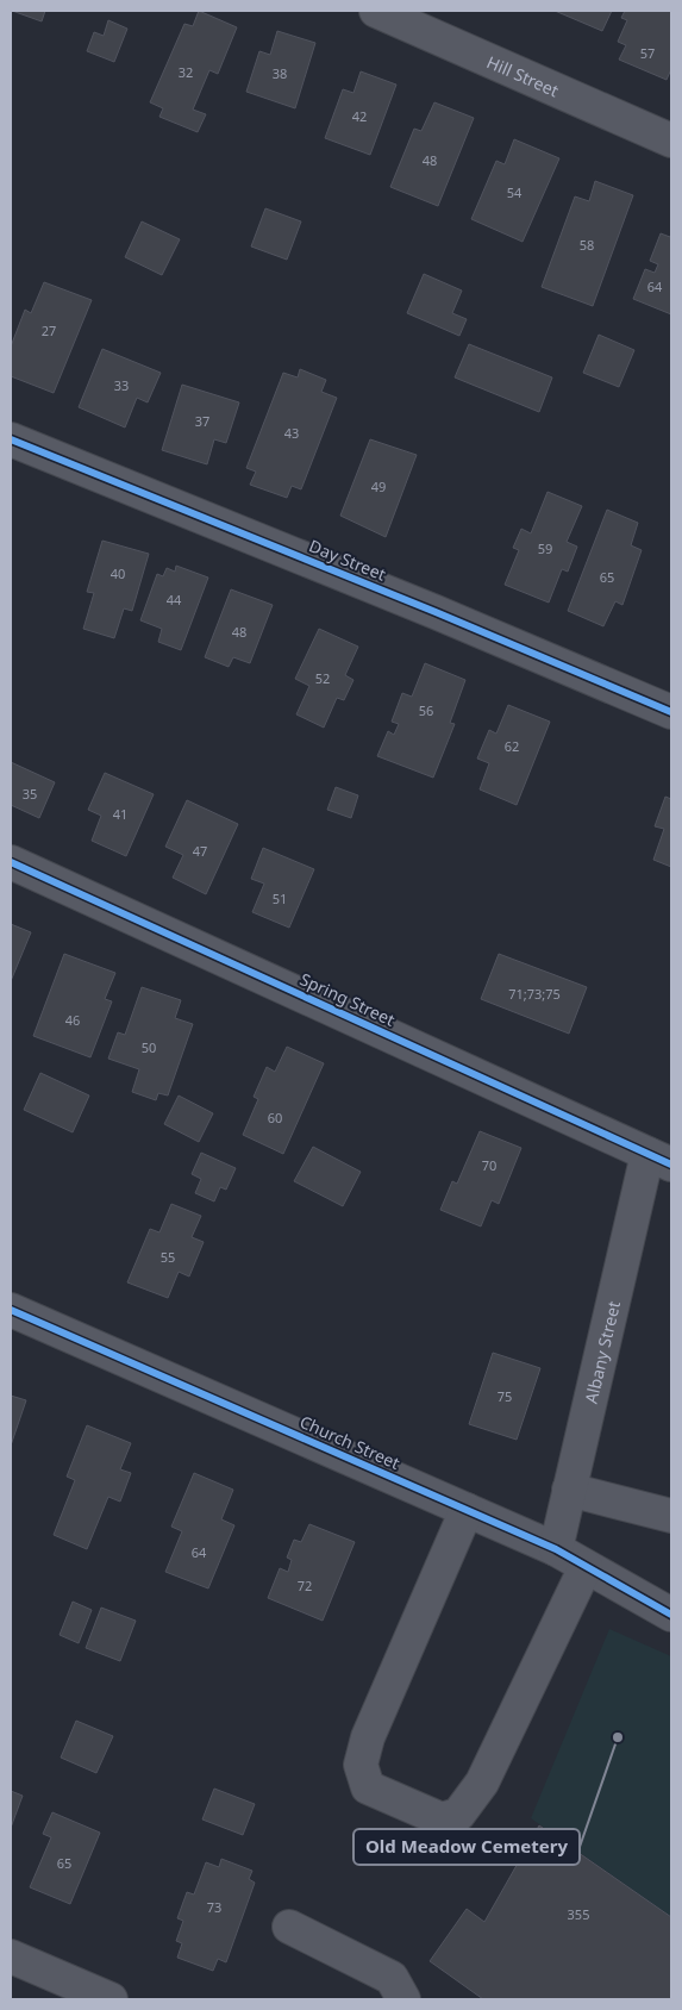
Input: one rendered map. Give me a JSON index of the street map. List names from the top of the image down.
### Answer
{
  "streets": {
    "street": [
      "Hill Street",
      "Day Street",
      "Spring Street",
      "Albany Street",
      "Church Street"
    ]
  },
  "crossings": [
    ["Spring Street", "Albany Street"],
    ["Albany Street", "Church Street"]
  ],
  "places": ["Old Meadow Cemetery"],
  "house_numbers": [
    "57",
    "32",
    "38",
    "42",
    "48",
    "54",
    "58",
    "64",
    "27",
    "33",
    "37",
    "43",
    "49",
    "59",
    "40",
    "65",
    "44",
    "48",
    "52",
    "56",
    "62",
    "35",
    "41",
    "47",
    "51",
    "71;73;75",
    "46",
    "50",
    "60",
    "70",
    "55",
    "75",
    "64",
    "72",
    "65",
    "73",
    "355"
  ]
}
